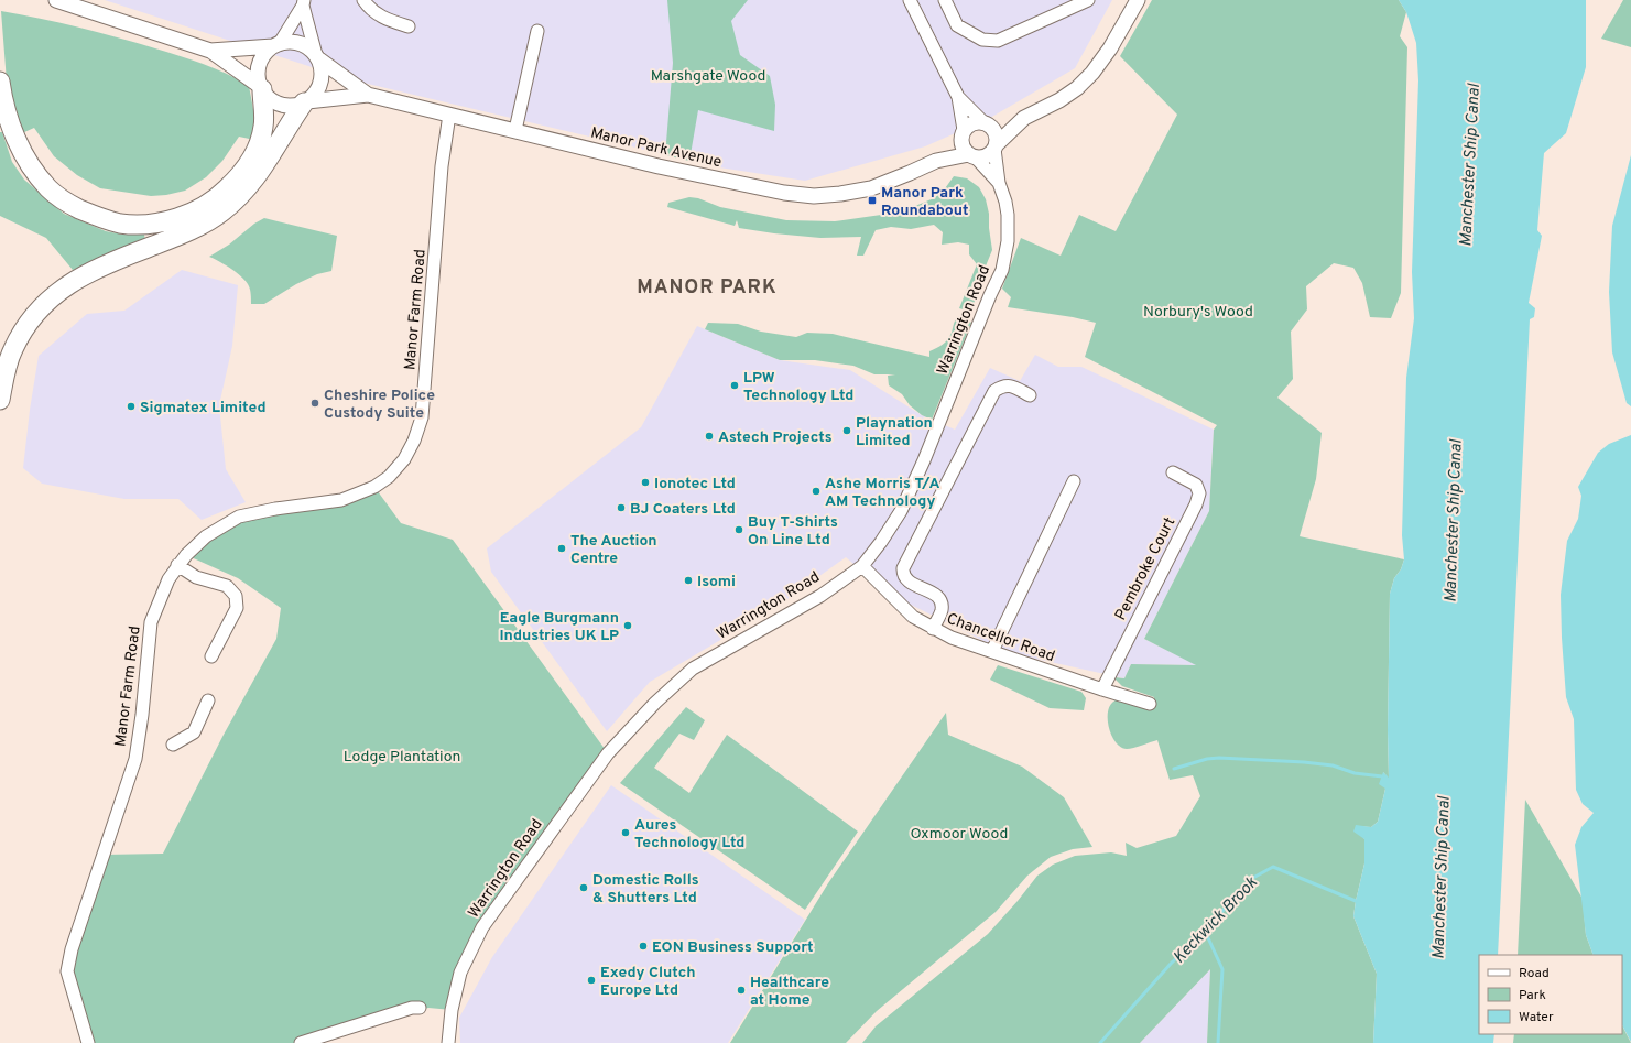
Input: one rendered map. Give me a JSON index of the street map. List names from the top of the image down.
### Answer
{
  "streets": {
    "street": [
      "Manor Park Avenue",
      "Manor Farm Road",
      "Warrington Road",
      "Pembroke Court",
      "Chancellor Road"
    ]
  },
  "crossings": [
    ["Manor Park Avenue", "Manor Farm Road"],
    ["Manor Park Avenue", "Warrington Road"],
    ["Warrington Road", "Chancellor Road"],
    ["Pembroke Court", "Chancellor Road"]
  ],
  "districts": ["MANOR PARK"],
  "water": ["Manchester Ship Canal", "Keckwick Brook"],
  "parks": [
    "Marshgate Wood",
    "Norbury's Wood",
    "Lodge Plantation",
    "Oxmoor Wood"
  ],
  "places": {
    "transit": ["Manor Park Roundabout"],
    "other": [
      "LPW Technology Ltd",
      "Cheshire Police Custody Suite",
      "Sigmatex Limited",
      "Playnation Limited",
      "Astech Projects",
      "Ionotec Ltd",
      "Ashe Morris T/A AM Technology",
      "BJ Coaters Ltd",
      "Buy T-Shirts On Line Ltd",
      "The Auction Centre",
      "Isomi",
      "Eagle Burgmann Industries UK LP",
      "Aures Technology Ltd",
      "Domestic Rolls & Shutters Ltd",
      "EON Business Support",
      "Exedy Clutch Europe Ltd",
      "Healthcare at Home"
    ]
  },
  "legend": ["Road", "Park", "Water"]
}
